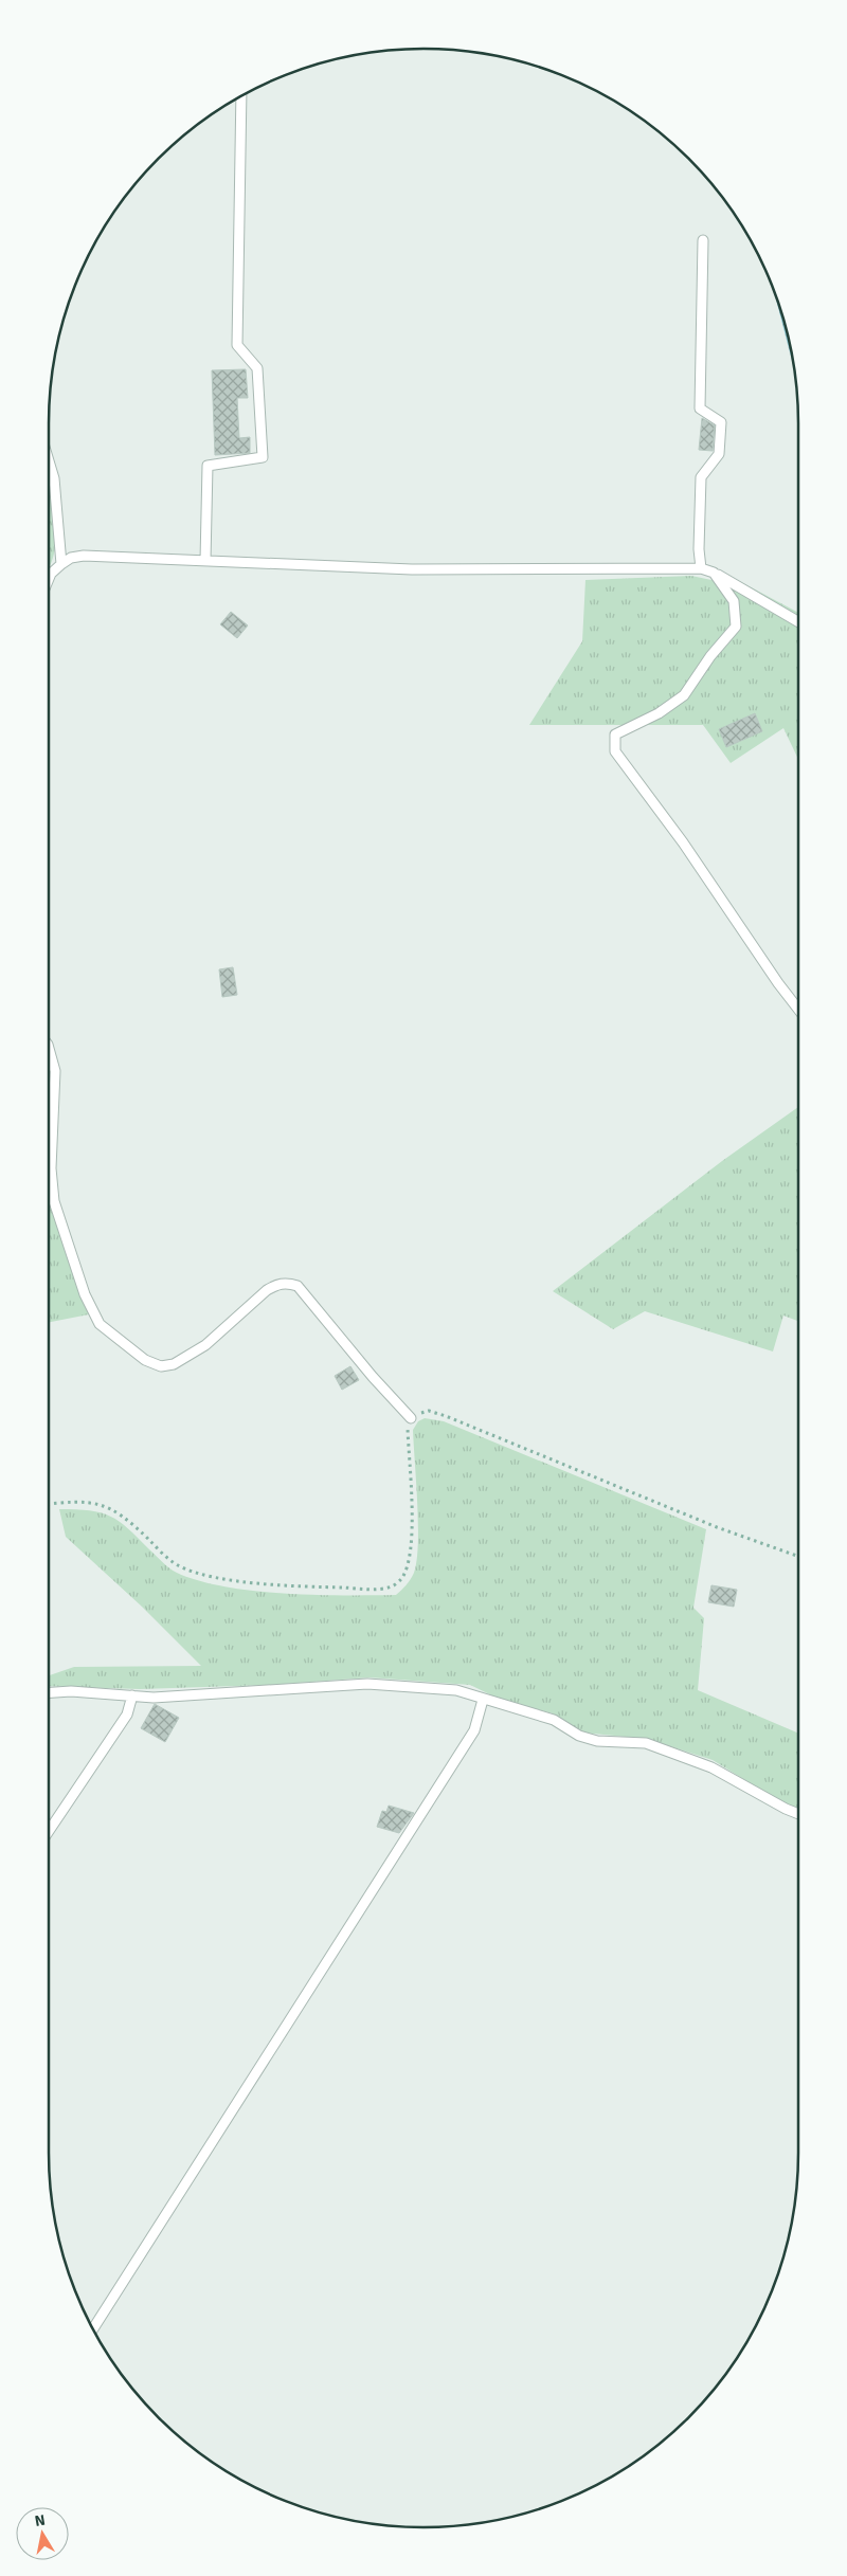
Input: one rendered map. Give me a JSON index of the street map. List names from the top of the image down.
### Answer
{
  "north": "top"
}
